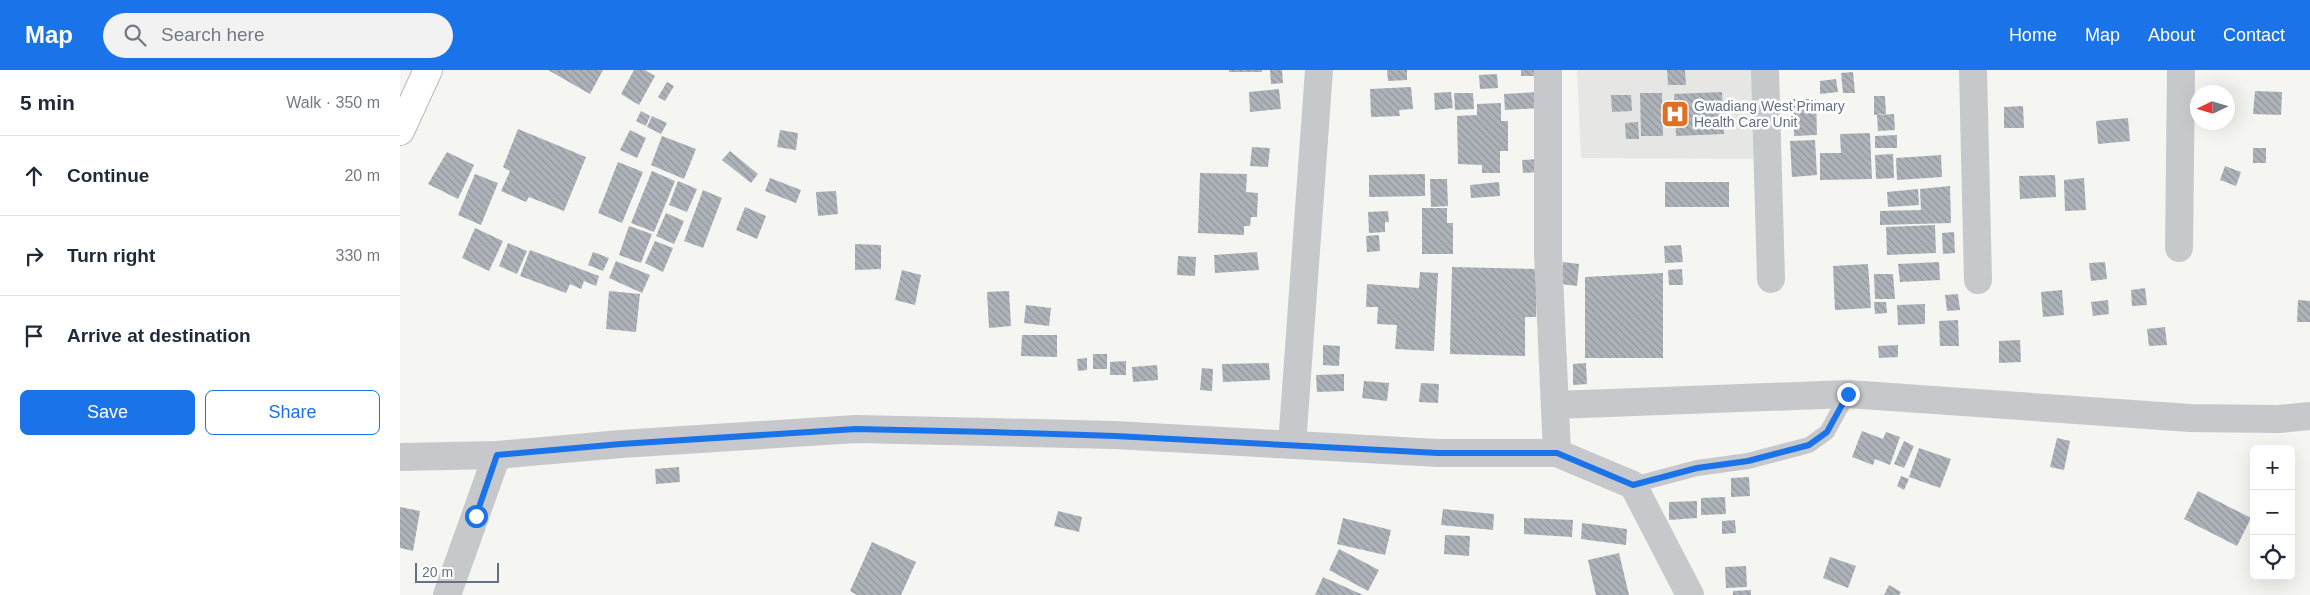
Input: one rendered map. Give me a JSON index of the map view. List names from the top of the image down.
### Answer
{
  "places": {
    "hospital": ["Gwadiang West Primary Health Care Unit"]
  },
  "scale_bar": "20 m",
  "north": "left",
  "page": {
    "header": "Map",
    "search": "Search here",
    "nav": [
      "Home",
      "Map",
      "About",
      "Contact"
    ],
    "heading": ["5 min", "Walk · 350 m"],
    "list": [
      ["Continue", "20 m"],
      ["Turn right", "330 m"],
      "Arrive at destination"
    ],
    "buttons": ["Save", "Share"],
    "map_buttons": ["+", "−"],
    "scale": "20 m"
  }
}
